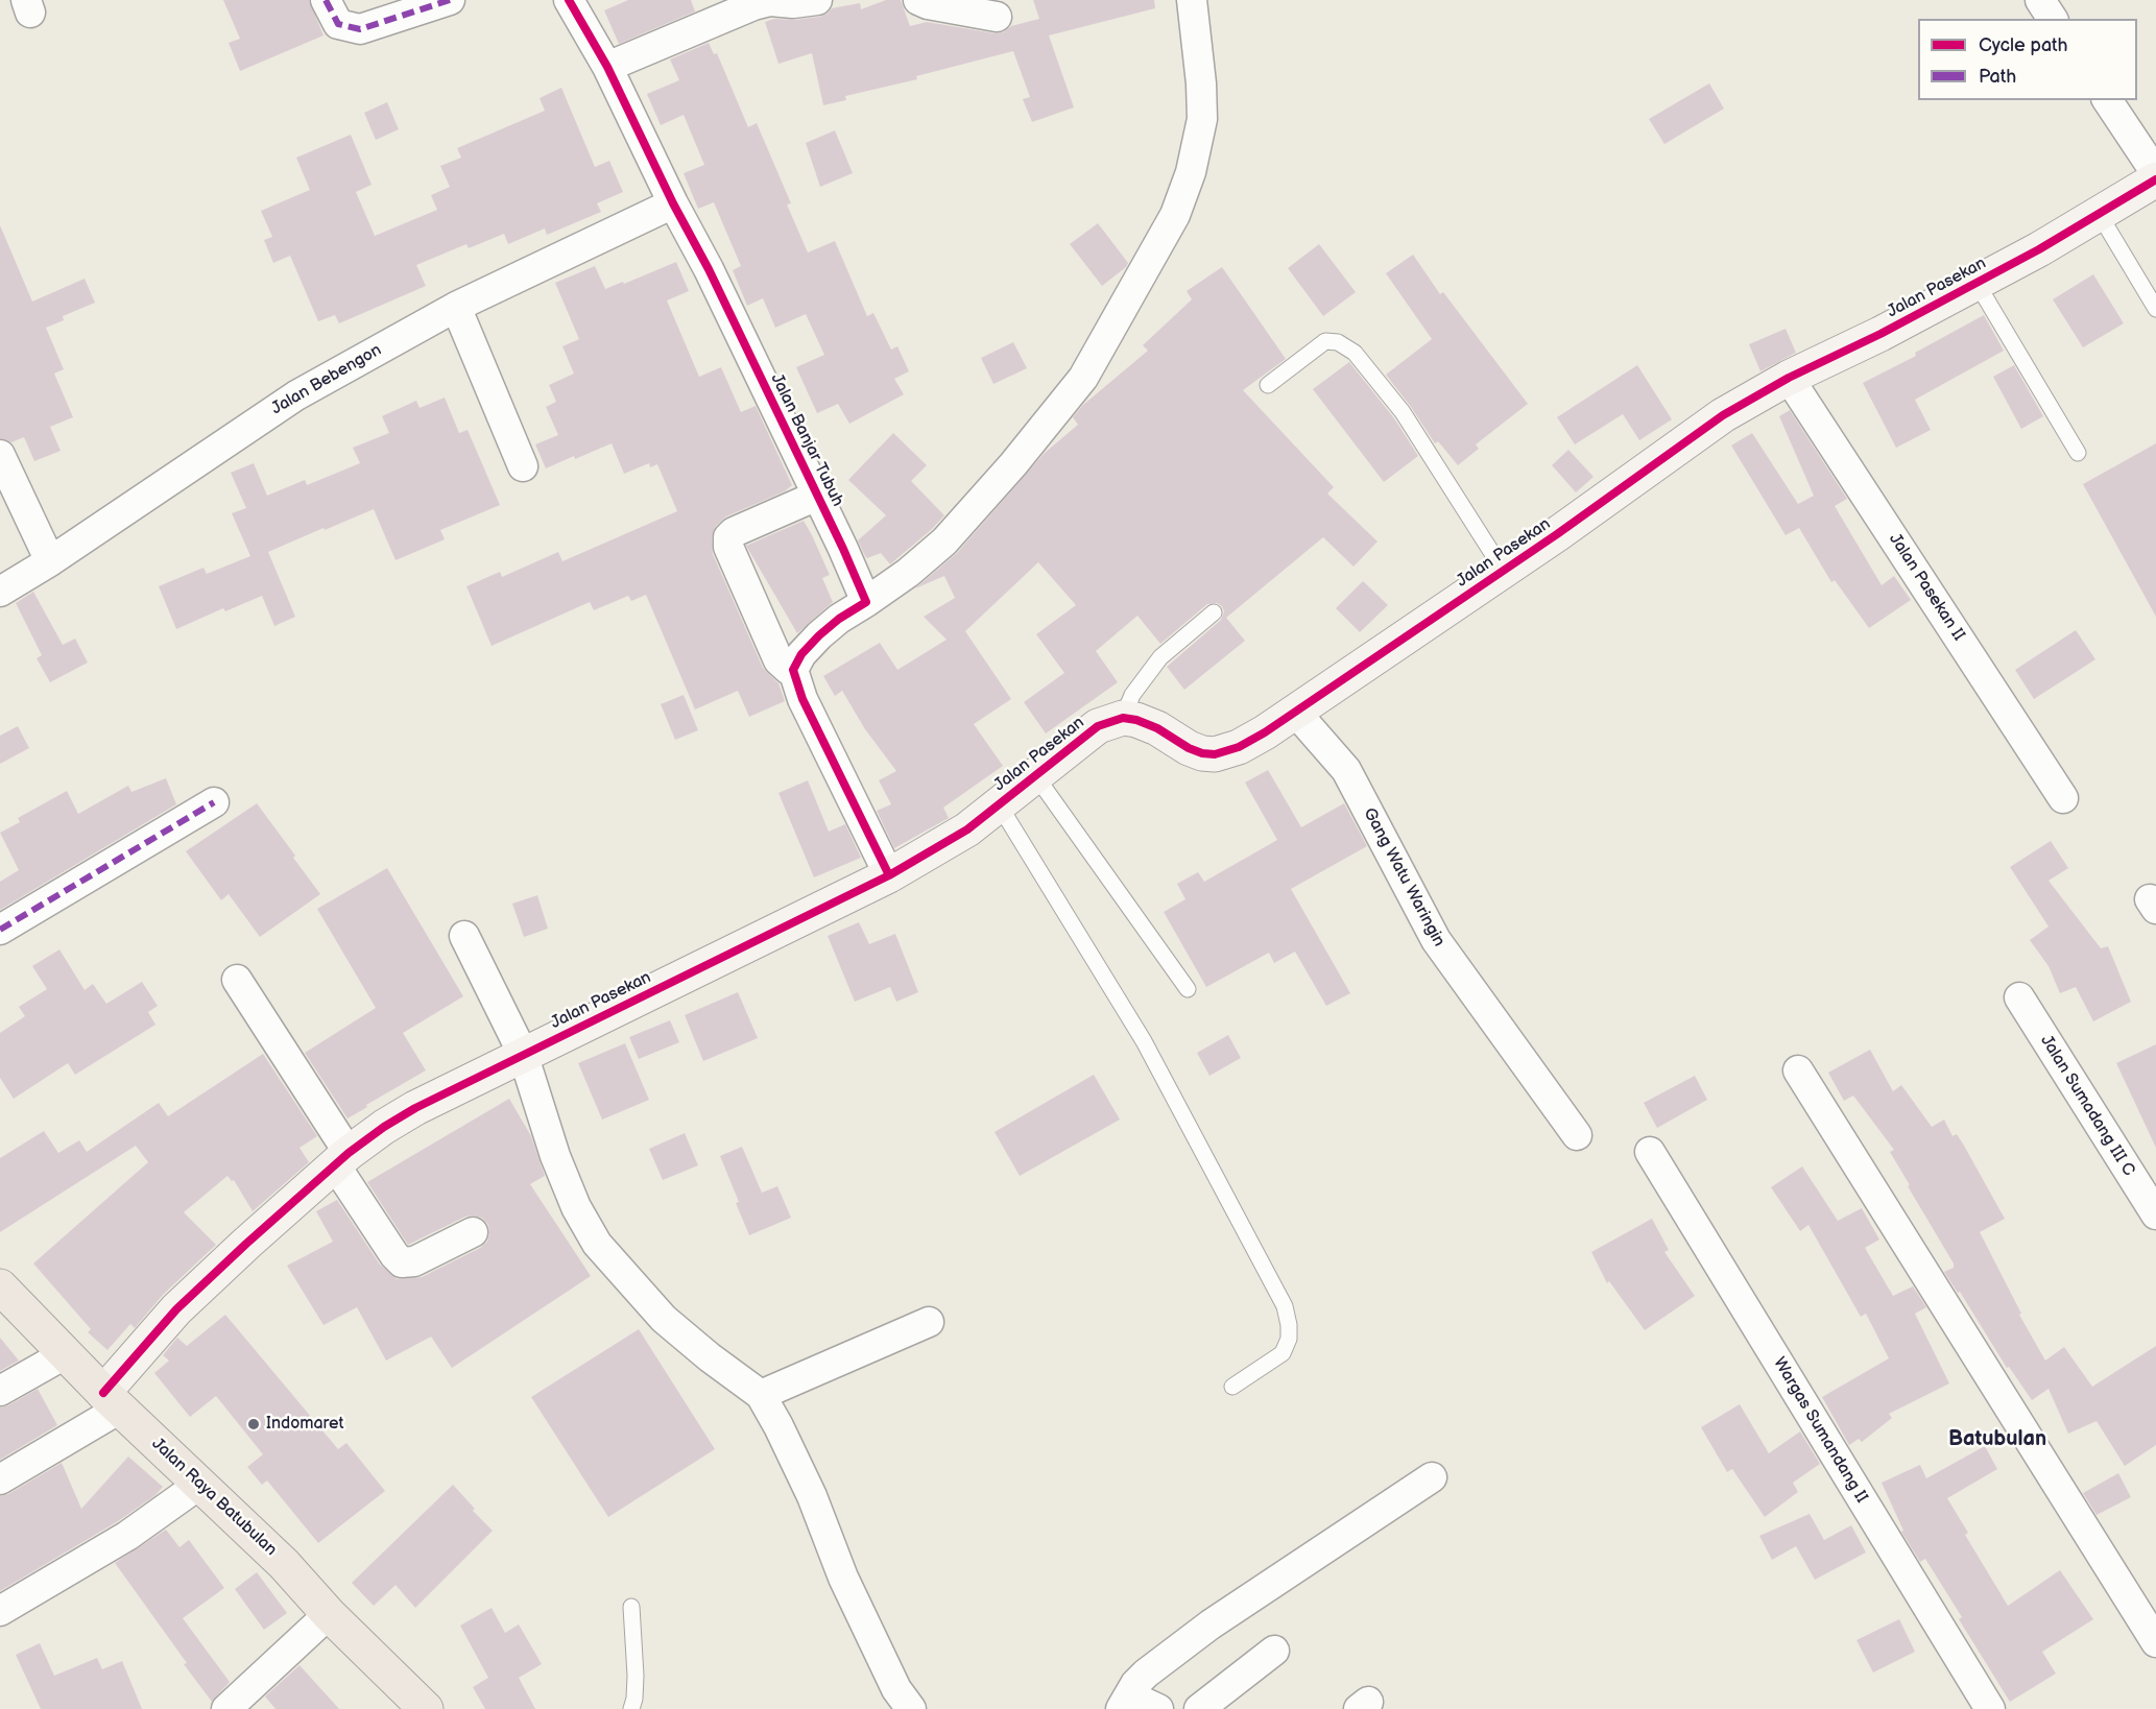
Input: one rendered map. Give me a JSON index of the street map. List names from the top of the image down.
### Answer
{
  "streets": {
    "highway": ["Jalan Raya Batubulan"],
    "street": [
      "Jalan Pasekan",
      "Jalan Bebengon",
      "Jalan Banjar Tubuh",
      "Jalan Pasekan II",
      "Gang Watu Waringin",
      "Jalan Sumadang III C",
      "Wargas Sumandang II"
    ]
  },
  "crossings": [
    ["Jalan Pasekan", "Jalan Pasekan II"],
    ["Jalan Pasekan", "Gang Watu Waringin"],
    ["Jalan Pasekan", "Jalan Raya Batubulan"],
    ["Jalan Bebengon", "Jalan Banjar Tubuh"]
  ],
  "districts": ["Batubulan"],
  "places": ["Indomaret"],
  "legend": ["Cycle path", "Path"]
}
